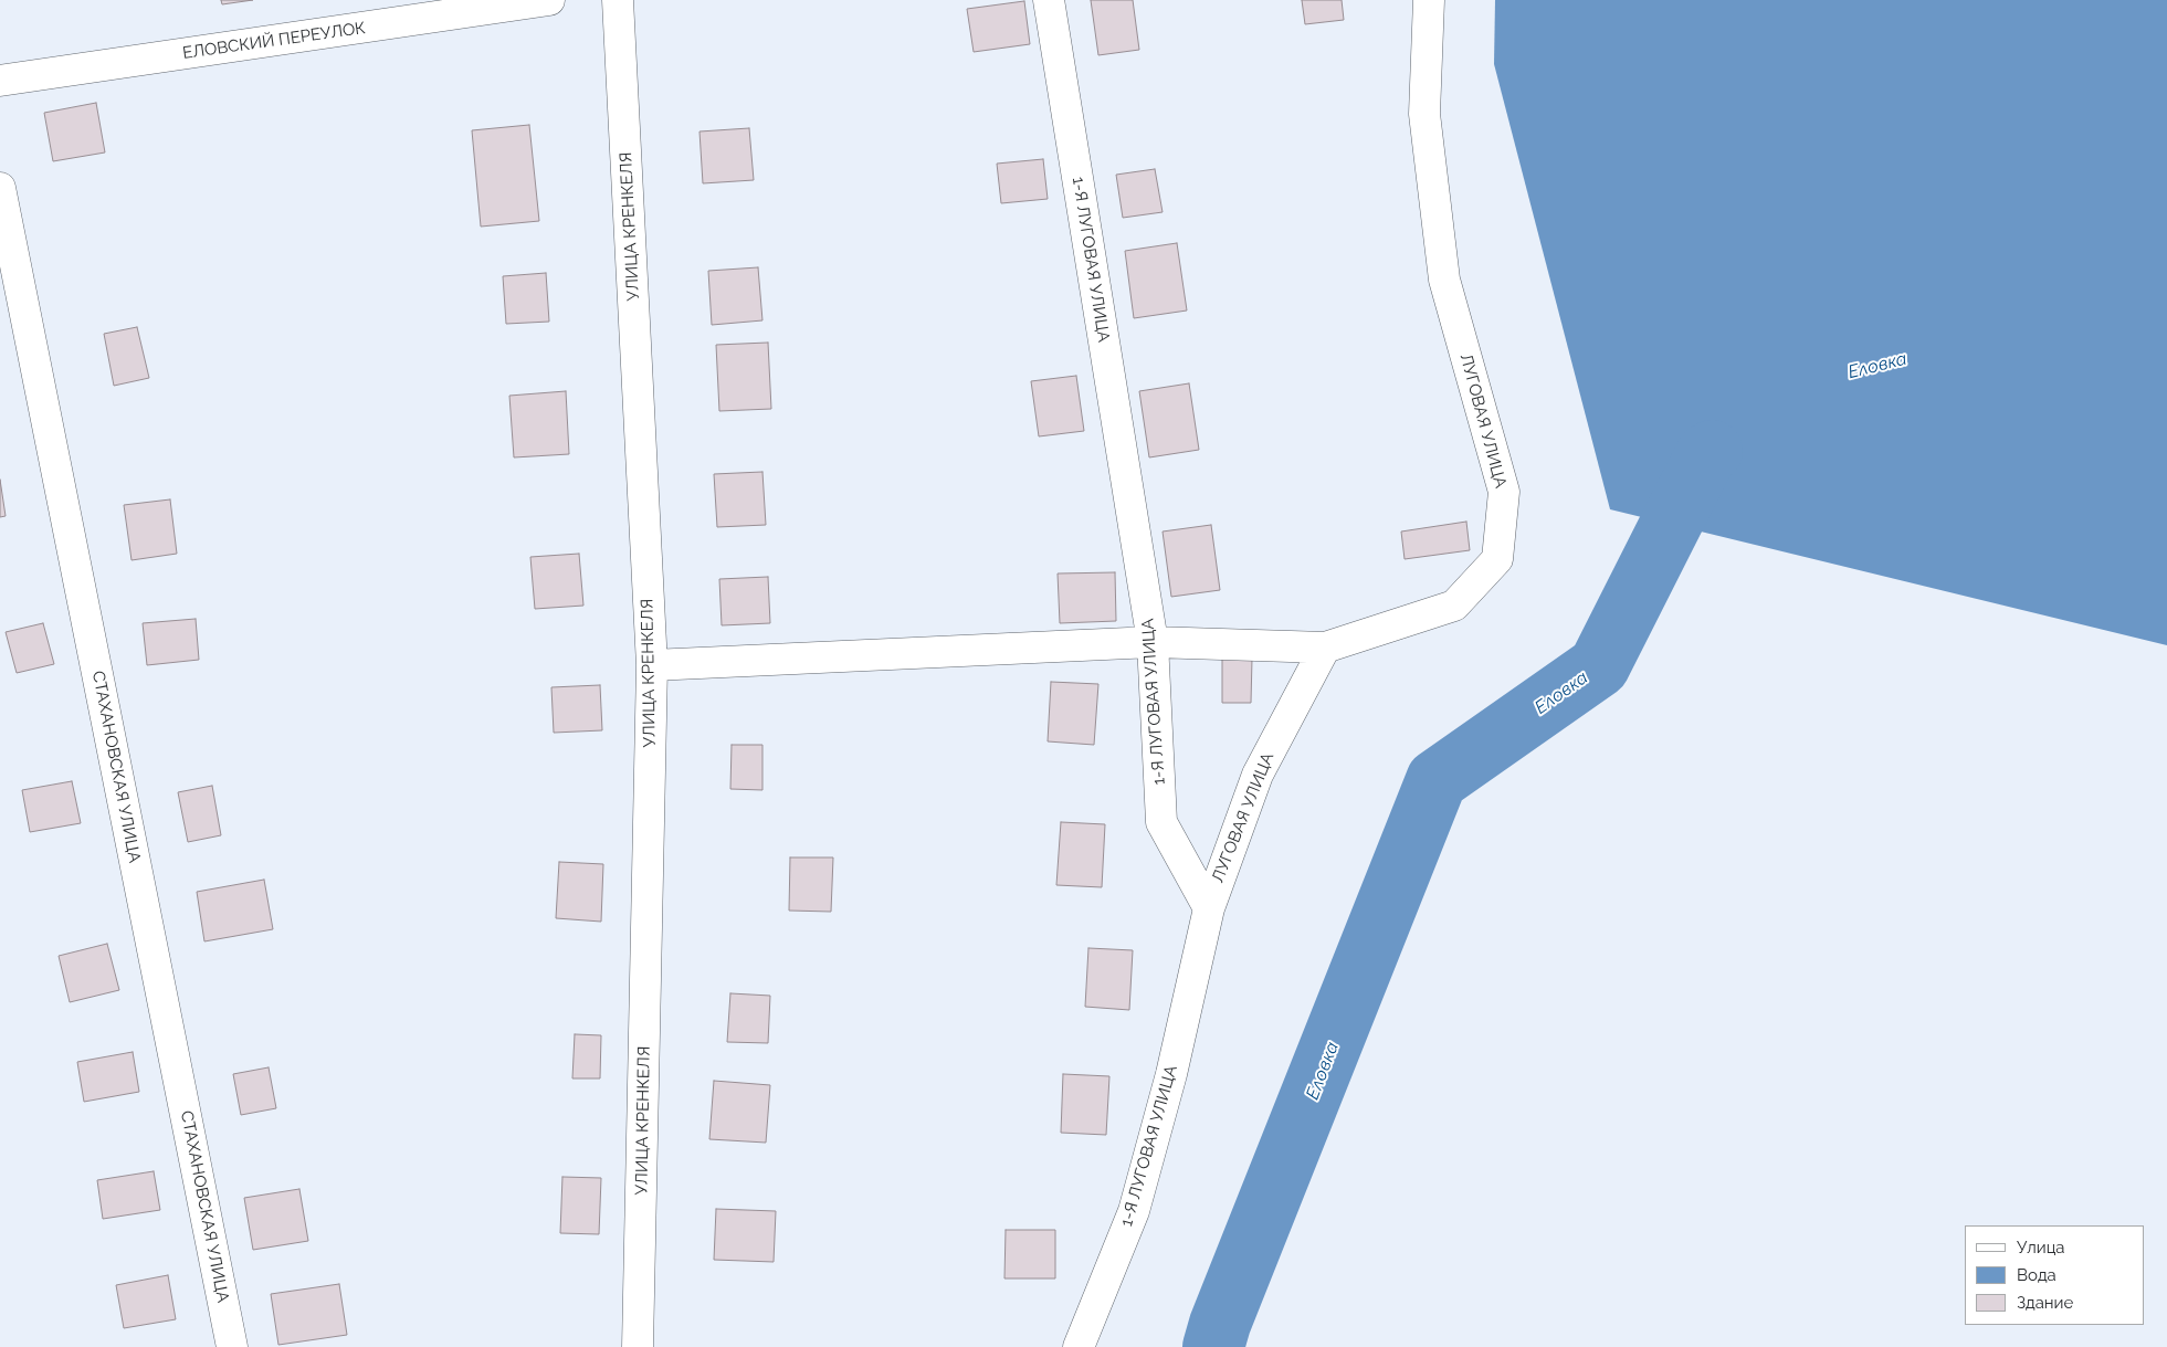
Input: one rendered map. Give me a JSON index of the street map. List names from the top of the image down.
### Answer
{
  "streets": {
    "street": [
      "ЕЛОВСКИЙ ПЕРЕУЛОК",
      "УЛИЦА КРЕНКЕЛЯ",
      "1-Я ЛУГОВАЯ УЛИЦА",
      "ЛУГОВАЯ УЛИЦА",
      "СТАХАНОВСКАЯ УЛИЦА"
    ]
  },
  "crossings": [
    ["1-Я ЛУГОВАЯ УЛИЦА", "ЛУГОВАЯ УЛИЦА"]
  ],
  "water": ["Еловка"],
  "legend": ["Улица", "Вода", "Здание"]
}
